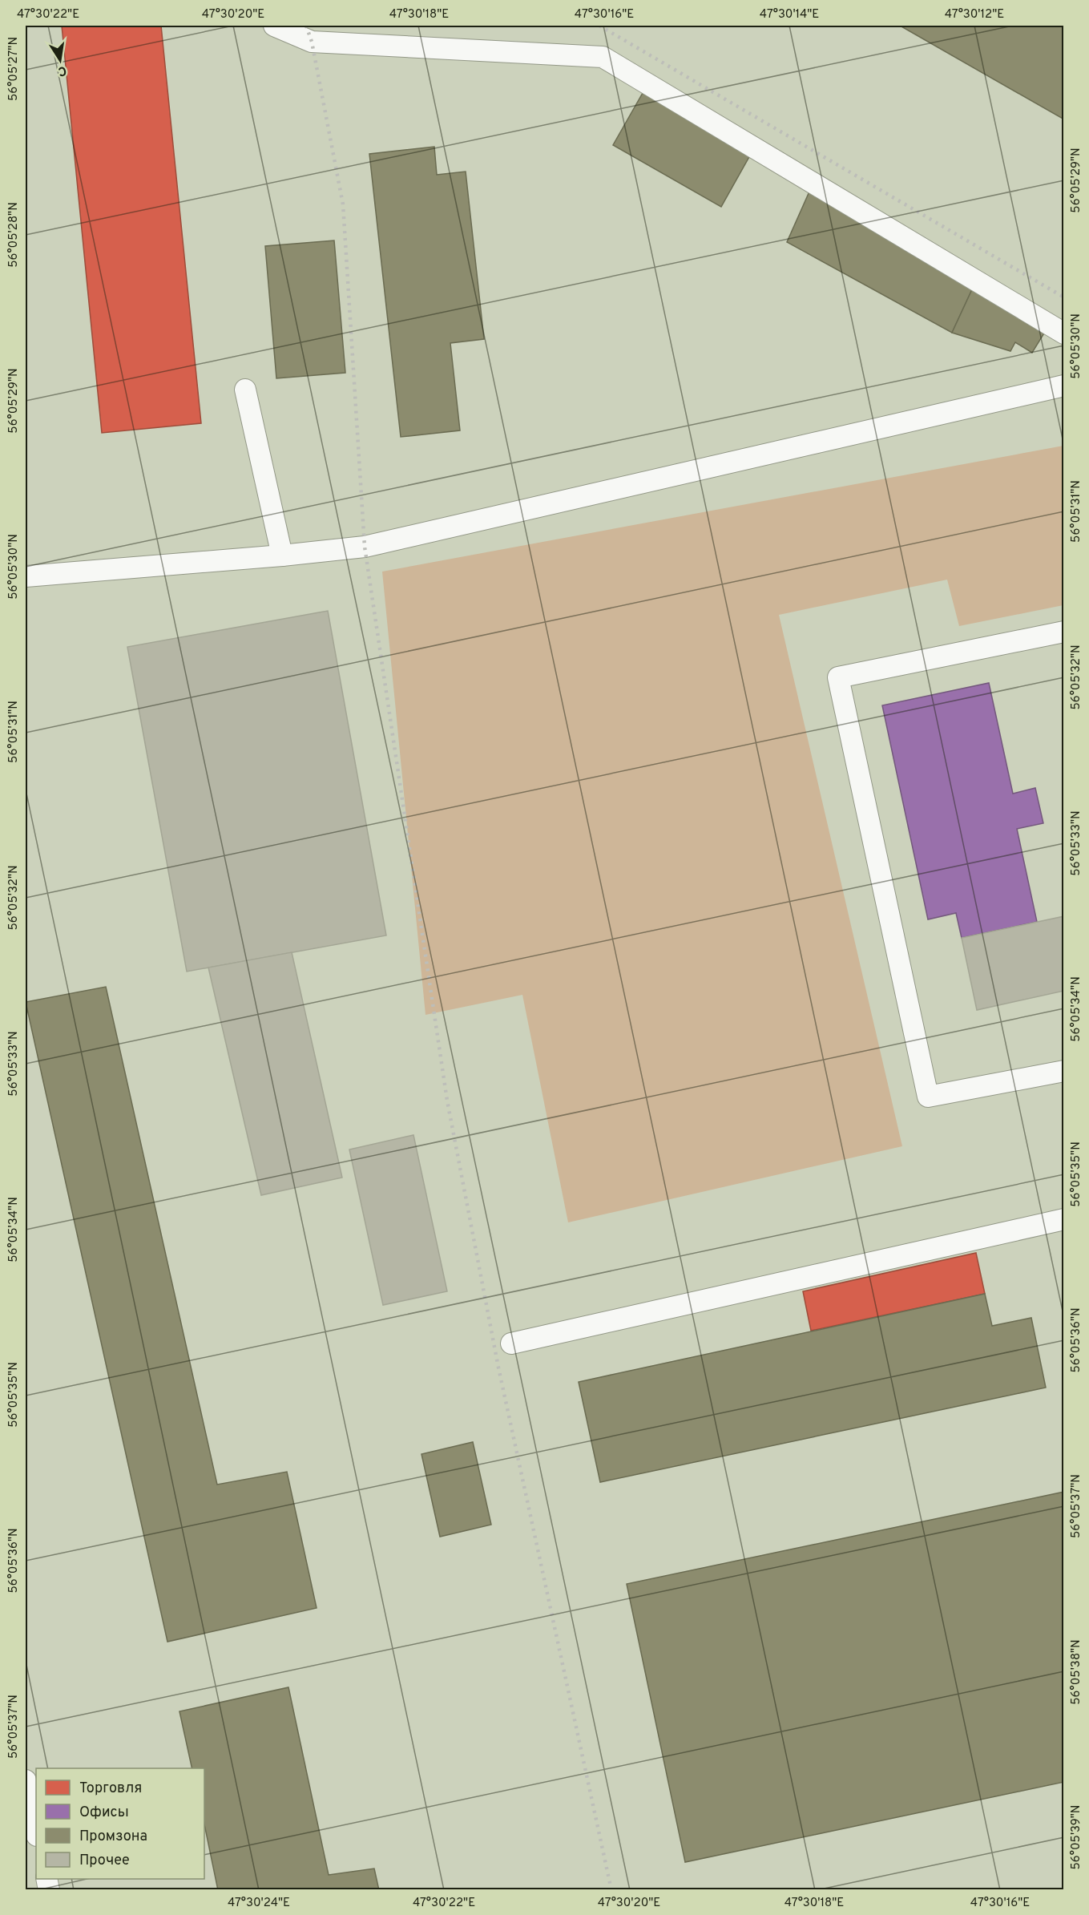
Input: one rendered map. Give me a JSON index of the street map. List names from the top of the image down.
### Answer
{
  "legend": [
    "Торговля",
    "Офисы",
    "Промзона",
    "Прочее"
  ],
  "north": "bottom",
  "coordinates": [
    "47°30'22\"E",
    "47°30'20\"E",
    "47°30'18\"E",
    "47°30'16\"E",
    "47°30'14\"E",
    "47°30'12\"E",
    "56°05'27\"N",
    "56°05'29\"N",
    "56°05'28\"N",
    "56°05'30\"N",
    "56°05'31\"N",
    "56°05'32\"N",
    "56°05'33\"N",
    "56°05'34\"N",
    "56°05'35\"N",
    "56°05'36\"N",
    "56°05'37\"N",
    "56°05'38\"N",
    "56°05'39\"N",
    "47°30'24\"E"
  ]
}
